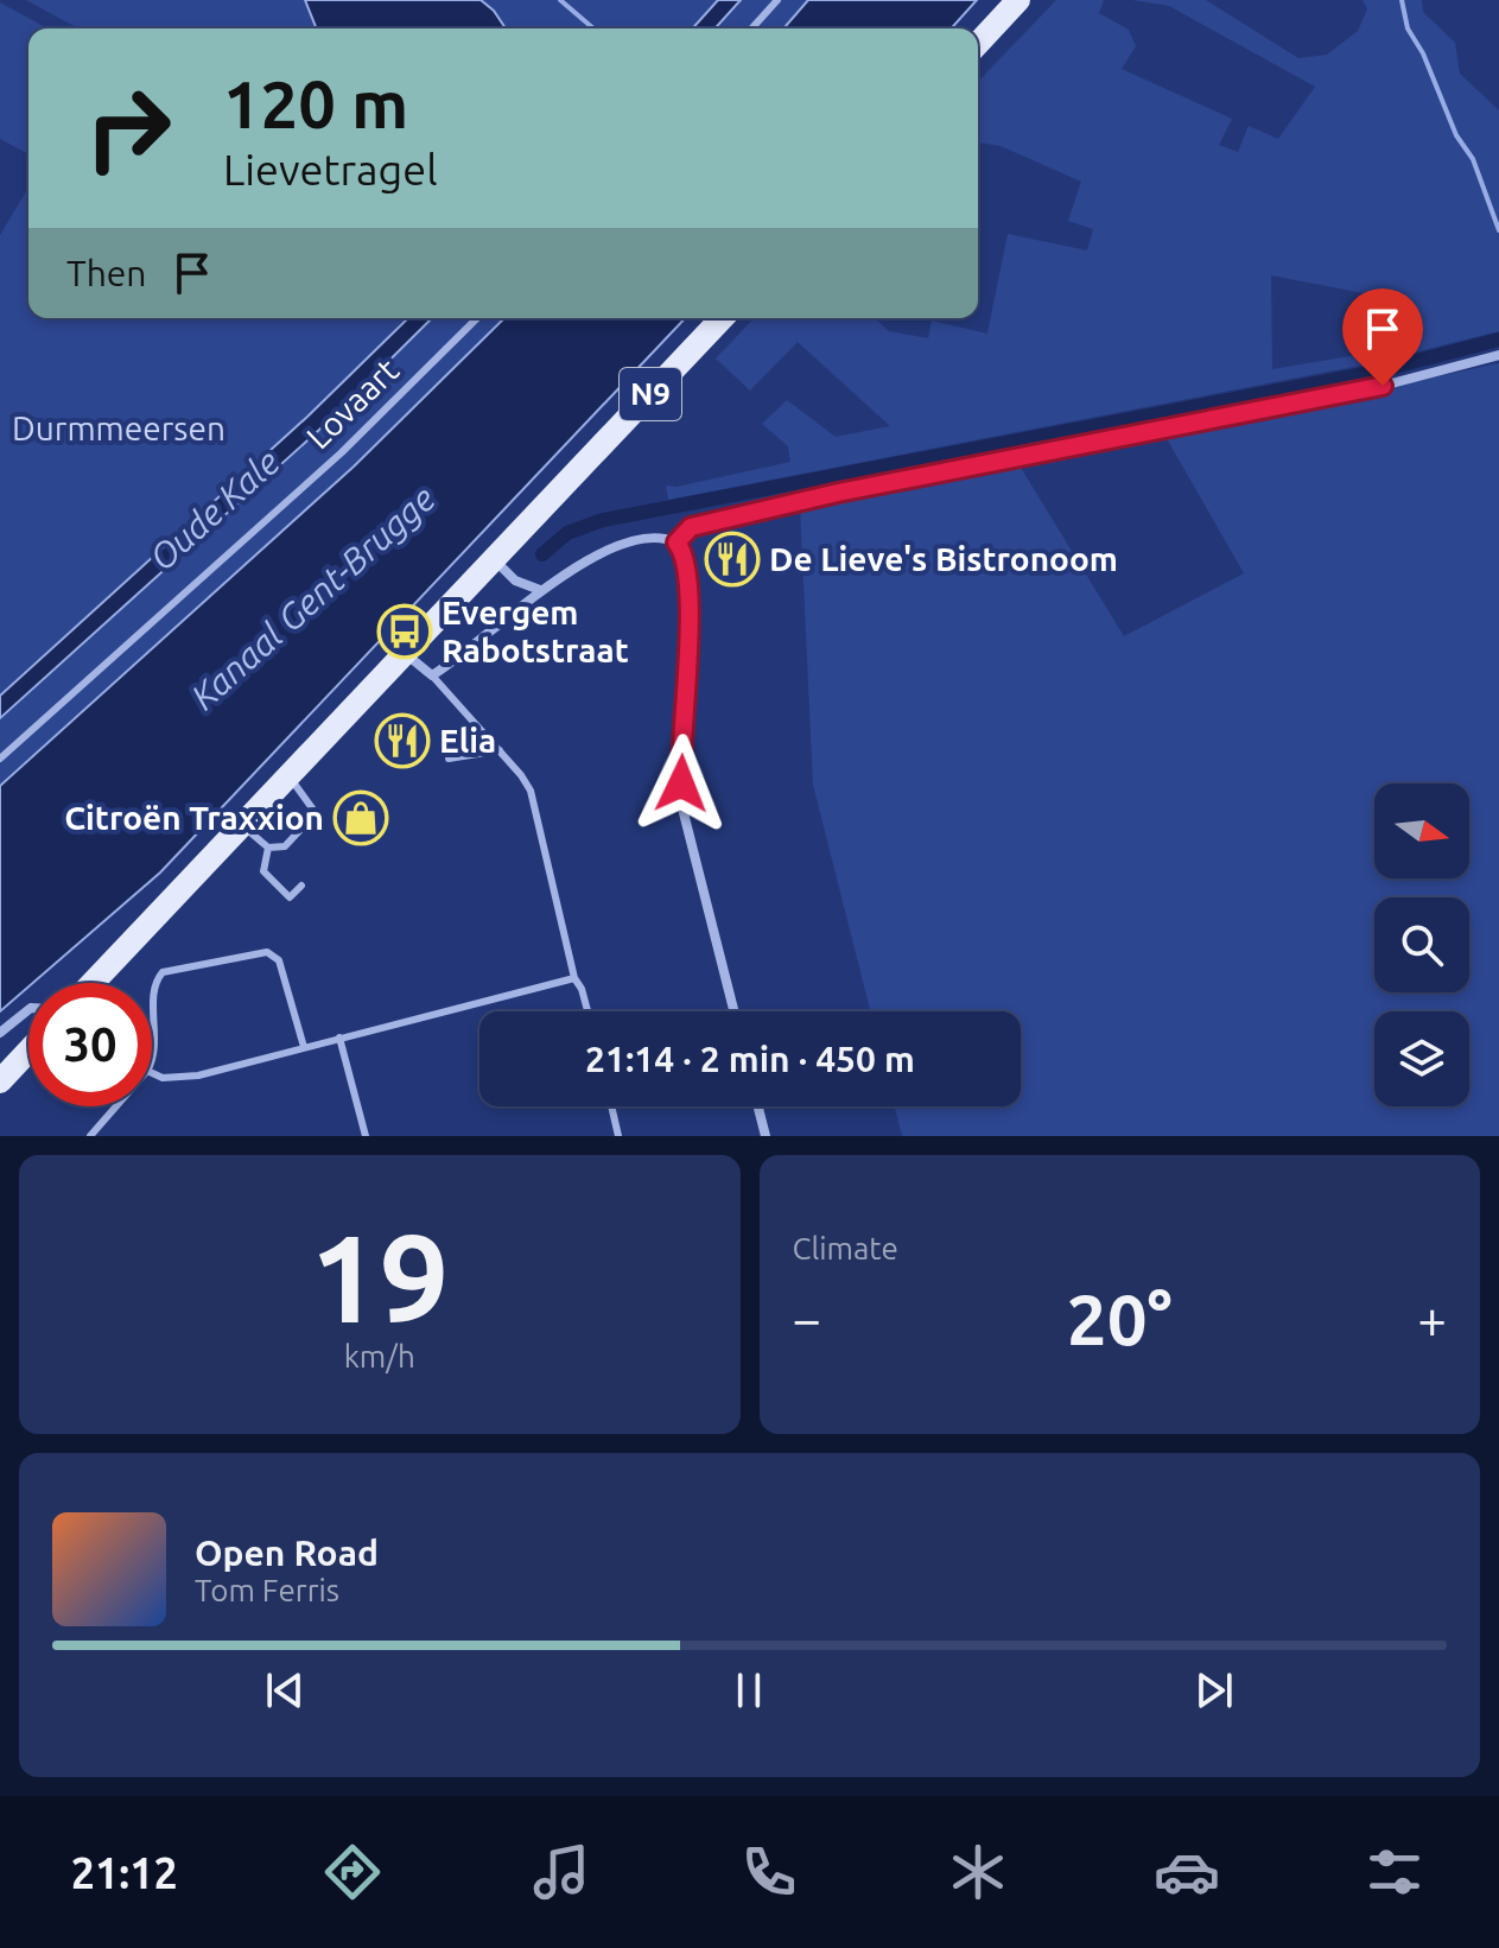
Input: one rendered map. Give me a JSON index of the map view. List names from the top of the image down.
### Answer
{
  "streets": {
    "main road": ["N9"],
    "lane": ["Lovaart"]
  },
  "water": ["Oude Kale", "Kanaal Gent-Brugge"],
  "parks": ["Durmmeersen"],
  "places": {
    "restaurant": ["De Lieve's Bistronoom", "Elia"],
    "bus stop": ["Evergem Rabotstraat"],
    "shop": ["Citroën Traxxion"]
  },
  "north": "right",
  "page": {
    "turn": ["120 m", "Lievetragel"],
    "then": "Then",
    "limit": "30",
    "trip": "21:14 · 2 min · 450 m",
    "tile": [
      ["19", "km/h"],
      "Climate"
    ],
    "heat": ["−", "20°", "+"],
    "song": ["Open Road", "Tom Ferris"],
    "tabs": "21:12"
  }
}
